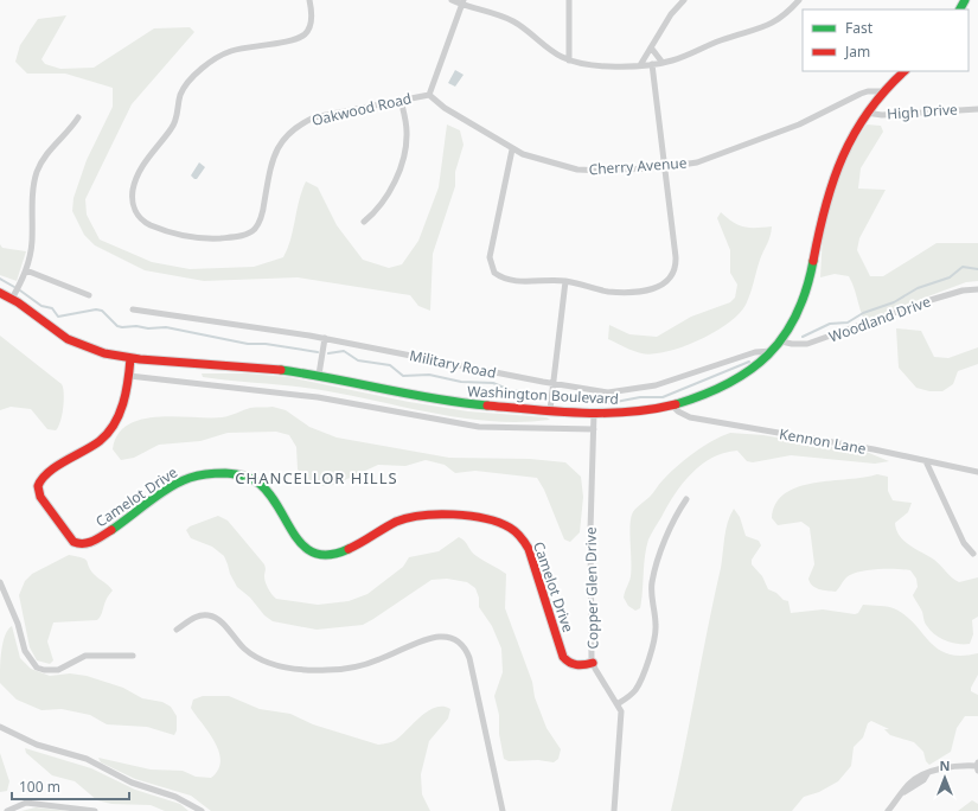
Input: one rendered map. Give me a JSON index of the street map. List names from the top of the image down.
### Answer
{
  "streets": {
    "street": [
      "Oakwood Road",
      "High Drive",
      "Cherry Avenue",
      "Woodland Drive",
      "Military Road",
      "Washington Boulevard",
      "Kennon Lane",
      "Camelot Drive",
      "Copper Glen Drive"
    ]
  },
  "crossings": [
    ["Oakwood Road", "Cherry Avenue"],
    ["High Drive", "Washington Boulevard"],
    ["Cherry Avenue", "Washington Boulevard"],
    ["Woodland Drive", "Washington Boulevard"],
    ["Military Road", "Washington Boulevard"],
    ["Washington Boulevard", "Kennon Lane"],
    ["Washington Boulevard", "Camelot Drive"],
    ["Washington Boulevard", "Copper Glen Drive"],
    ["Camelot Drive", "Copper Glen Drive"]
  ],
  "districts": ["CHANCELLOR HILLS"],
  "legend": ["Fast", "Jam"],
  "scale_bar": "100 m",
  "north": "top"
}
